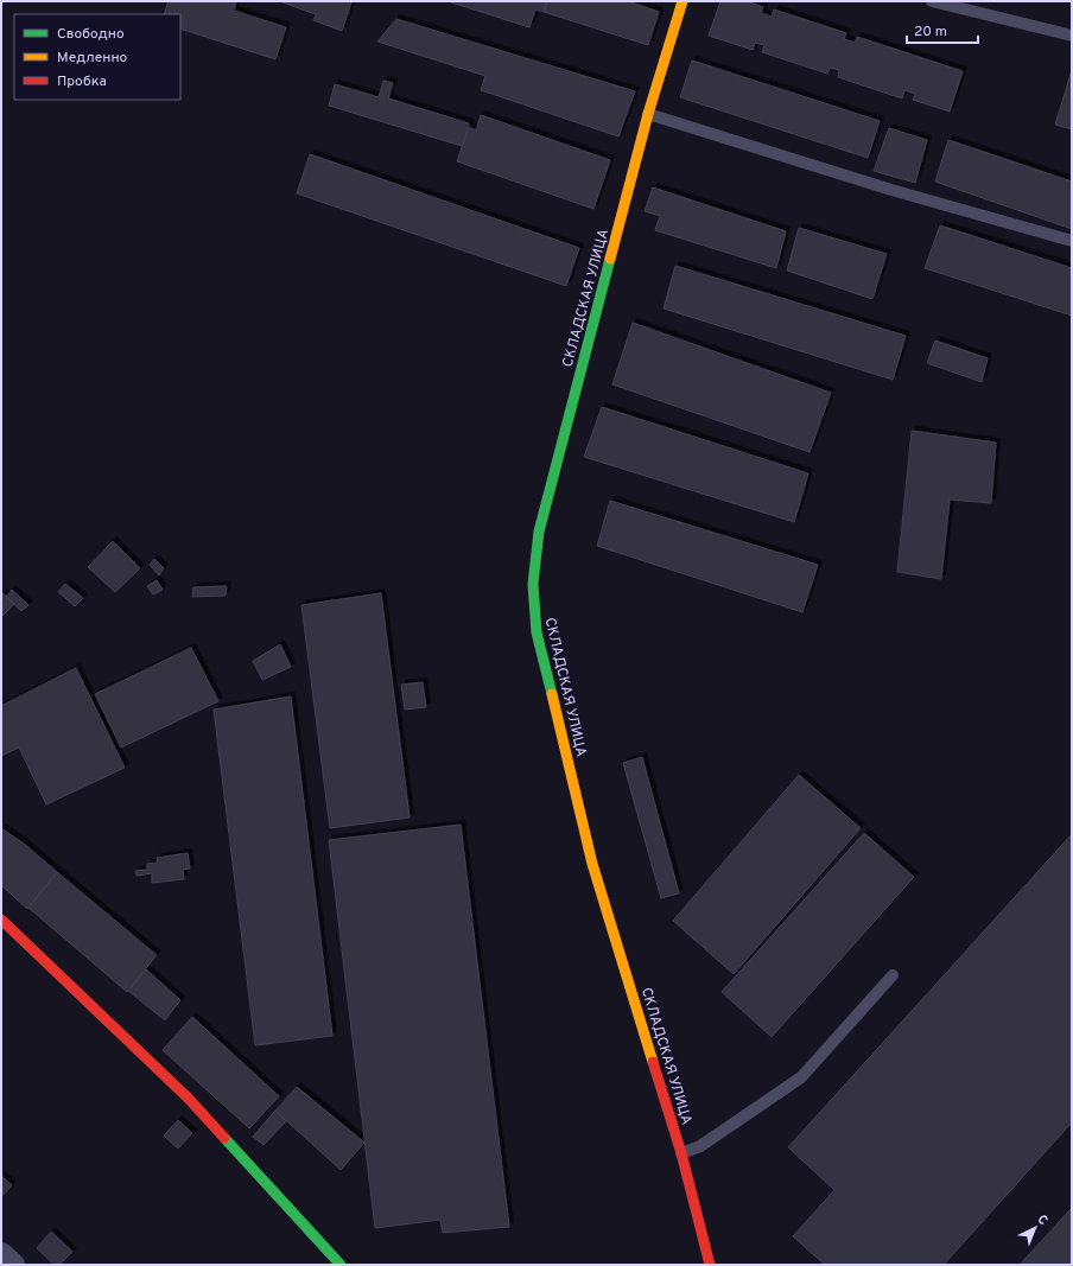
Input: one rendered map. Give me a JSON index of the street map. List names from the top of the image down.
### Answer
{
  "streets": {
    "street": ["СКЛАДСКАЯ УЛИЦА"]
  },
  "legend": ["Свободно", "Медленно", "Пробка"],
  "scale_bar": "20 m",
  "north": "top right"
}
